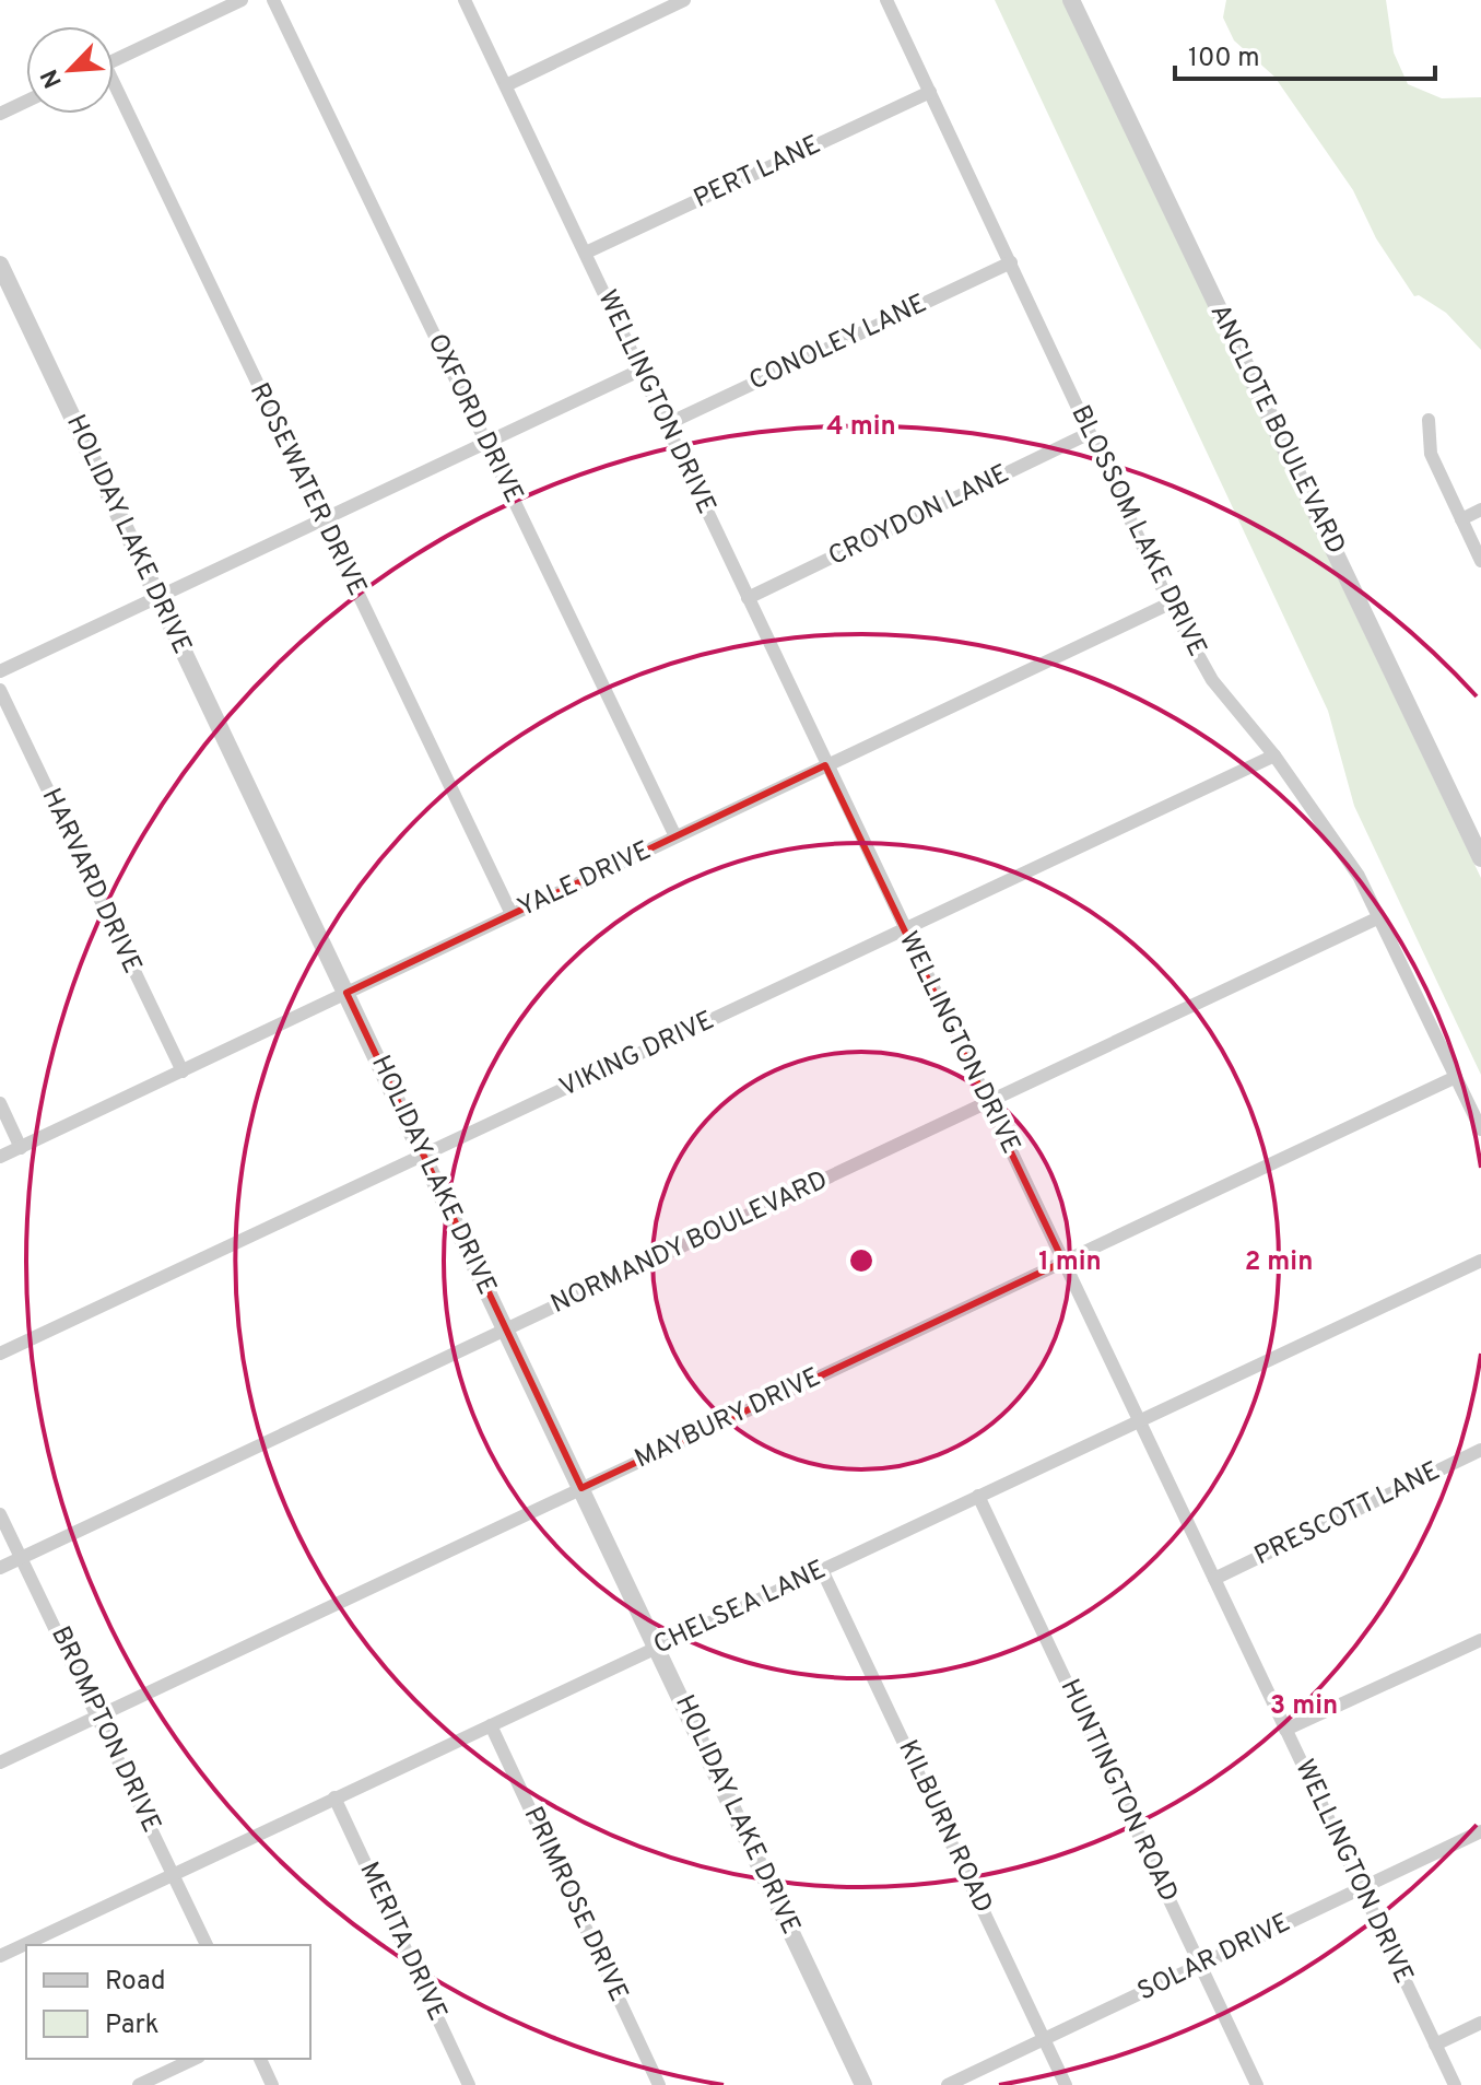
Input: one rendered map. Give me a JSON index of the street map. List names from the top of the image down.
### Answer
{
  "streets": {
    "street": [
      "PERT LANE",
      "CONOLEY LANE",
      "WELLINGTON DRIVE",
      "OXFORD DRIVE",
      "ANCLOTE BOULEVARD",
      "ROSEWATER DRIVE",
      "CROYDON LANE",
      "BLOSSOM LAKE DRIVE",
      "HOLIDAY LAKE DRIVE",
      "YALE DRIVE",
      "HARVARD DRIVE",
      "VIKING DRIVE",
      "NORMANDY BOULEVARD",
      "MAYBURY DRIVE",
      "PRESCOTT LANE",
      "CHELSEA LANE",
      "BROMPTON DRIVE",
      "HUNTINGTON ROAD",
      "KILBURN ROAD",
      "PRIMROSE DRIVE",
      "MERITA DRIVE",
      "SOLAR DRIVE"
    ]
  },
  "crossings": [
    ["PERT LANE", "WELLINGTON DRIVE"],
    ["PERT LANE", "BLOSSOM LAKE DRIVE"],
    ["CONOLEY LANE", "WELLINGTON DRIVE"],
    ["CONOLEY LANE", "BLOSSOM LAKE DRIVE"],
    ["WELLINGTON DRIVE", "CROYDON LANE"],
    ["WELLINGTON DRIVE", "YALE DRIVE"],
    ["WELLINGTON DRIVE", "VIKING DRIVE"],
    ["WELLINGTON DRIVE", "NORMANDY BOULEVARD"],
    ["WELLINGTON DRIVE", "MAYBURY DRIVE"],
    ["WELLINGTON DRIVE", "PRESCOTT LANE"],
    ["WELLINGTON DRIVE", "CHELSEA LANE"],
    ["WELLINGTON DRIVE", "SOLAR DRIVE"],
    ["OXFORD DRIVE", "YALE DRIVE"],
    ["ROSEWATER DRIVE", "YALE DRIVE"],
    ["CROYDON LANE", "BLOSSOM LAKE DRIVE"],
    ["BLOSSOM LAKE DRIVE", "YALE DRIVE"],
    ["BLOSSOM LAKE DRIVE", "VIKING DRIVE"],
    ["BLOSSOM LAKE DRIVE", "NORMANDY BOULEVARD"],
    ["BLOSSOM LAKE DRIVE", "MAYBURY DRIVE"],
    ["HOLIDAY LAKE DRIVE", "YALE DRIVE"],
    ["HOLIDAY LAKE DRIVE", "VIKING DRIVE"],
    ["HOLIDAY LAKE DRIVE", "NORMANDY BOULEVARD"],
    ["HOLIDAY LAKE DRIVE", "MAYBURY DRIVE"],
    ["HOLIDAY LAKE DRIVE", "CHELSEA LANE"],
    ["YALE DRIVE", "HARVARD DRIVE"],
    ["NORMANDY BOULEVARD", "BROMPTON DRIVE"],
    ["MAYBURY DRIVE", "BROMPTON DRIVE"],
    ["CHELSEA LANE", "BROMPTON DRIVE"],
    ["CHELSEA LANE", "HUNTINGTON ROAD"],
    ["CHELSEA LANE", "KILBURN ROAD"],
    ["CHELSEA LANE", "PRIMROSE DRIVE"],
    ["CHELSEA LANE", "MERITA DRIVE"],
    ["HUNTINGTON ROAD", "SOLAR DRIVE"],
    ["KILBURN ROAD", "SOLAR DRIVE"]
  ],
  "legend": ["Road", "Park"],
  "scale_bar": "100 m",
  "north": "bottom left",
  "rings": [
    "4 min",
    "1 min",
    "2 min",
    "3 min"
  ]
}
